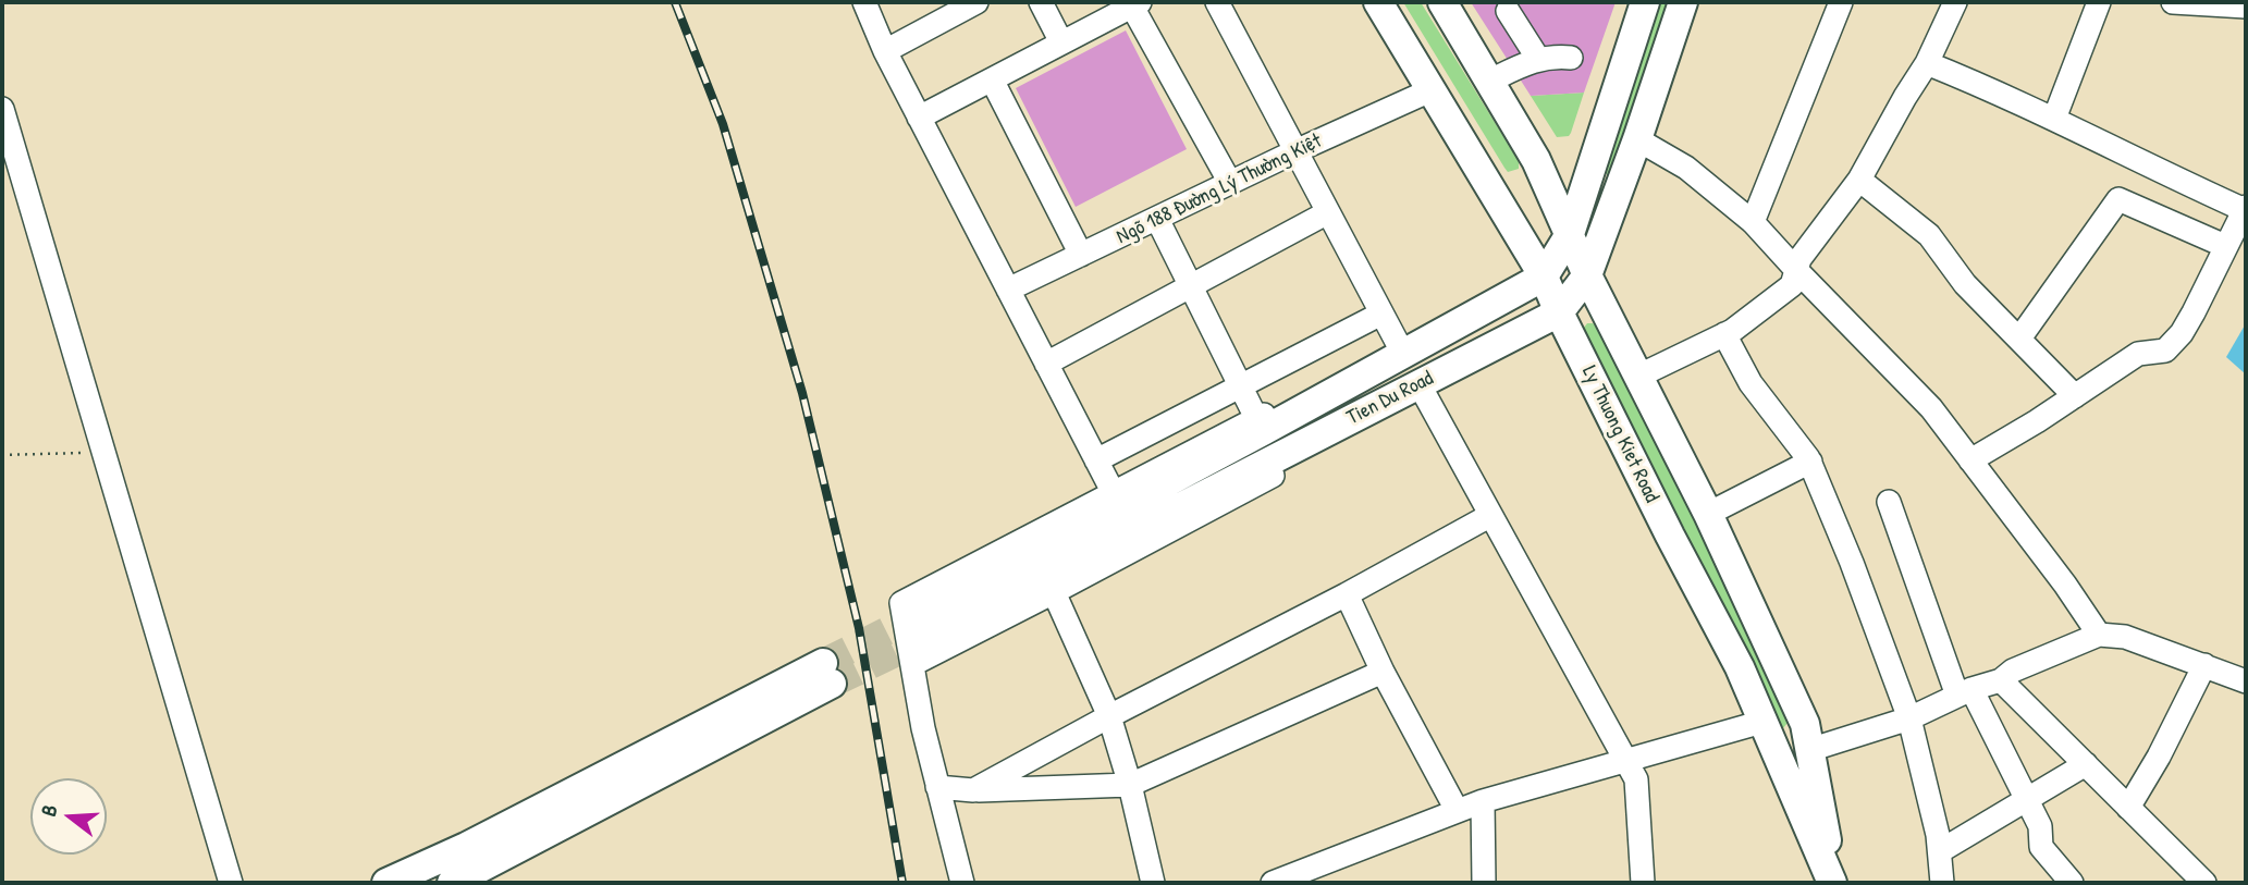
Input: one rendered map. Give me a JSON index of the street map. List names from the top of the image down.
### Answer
{
  "streets": {
    "main road": ["Tien Du Road", "Ly Thuong Kiet Road"],
    "street": ["Ngõ 188 Đường Lý Thường Kiệt"]
  },
  "crossings": [
    ["Ngõ 188 Đường Lý Thường Kiệt", "Ly Thuong Kiet Road"],
    ["Tien Du Road", "Ly Thuong Kiet Road"]
  ],
  "north": "left"
}
